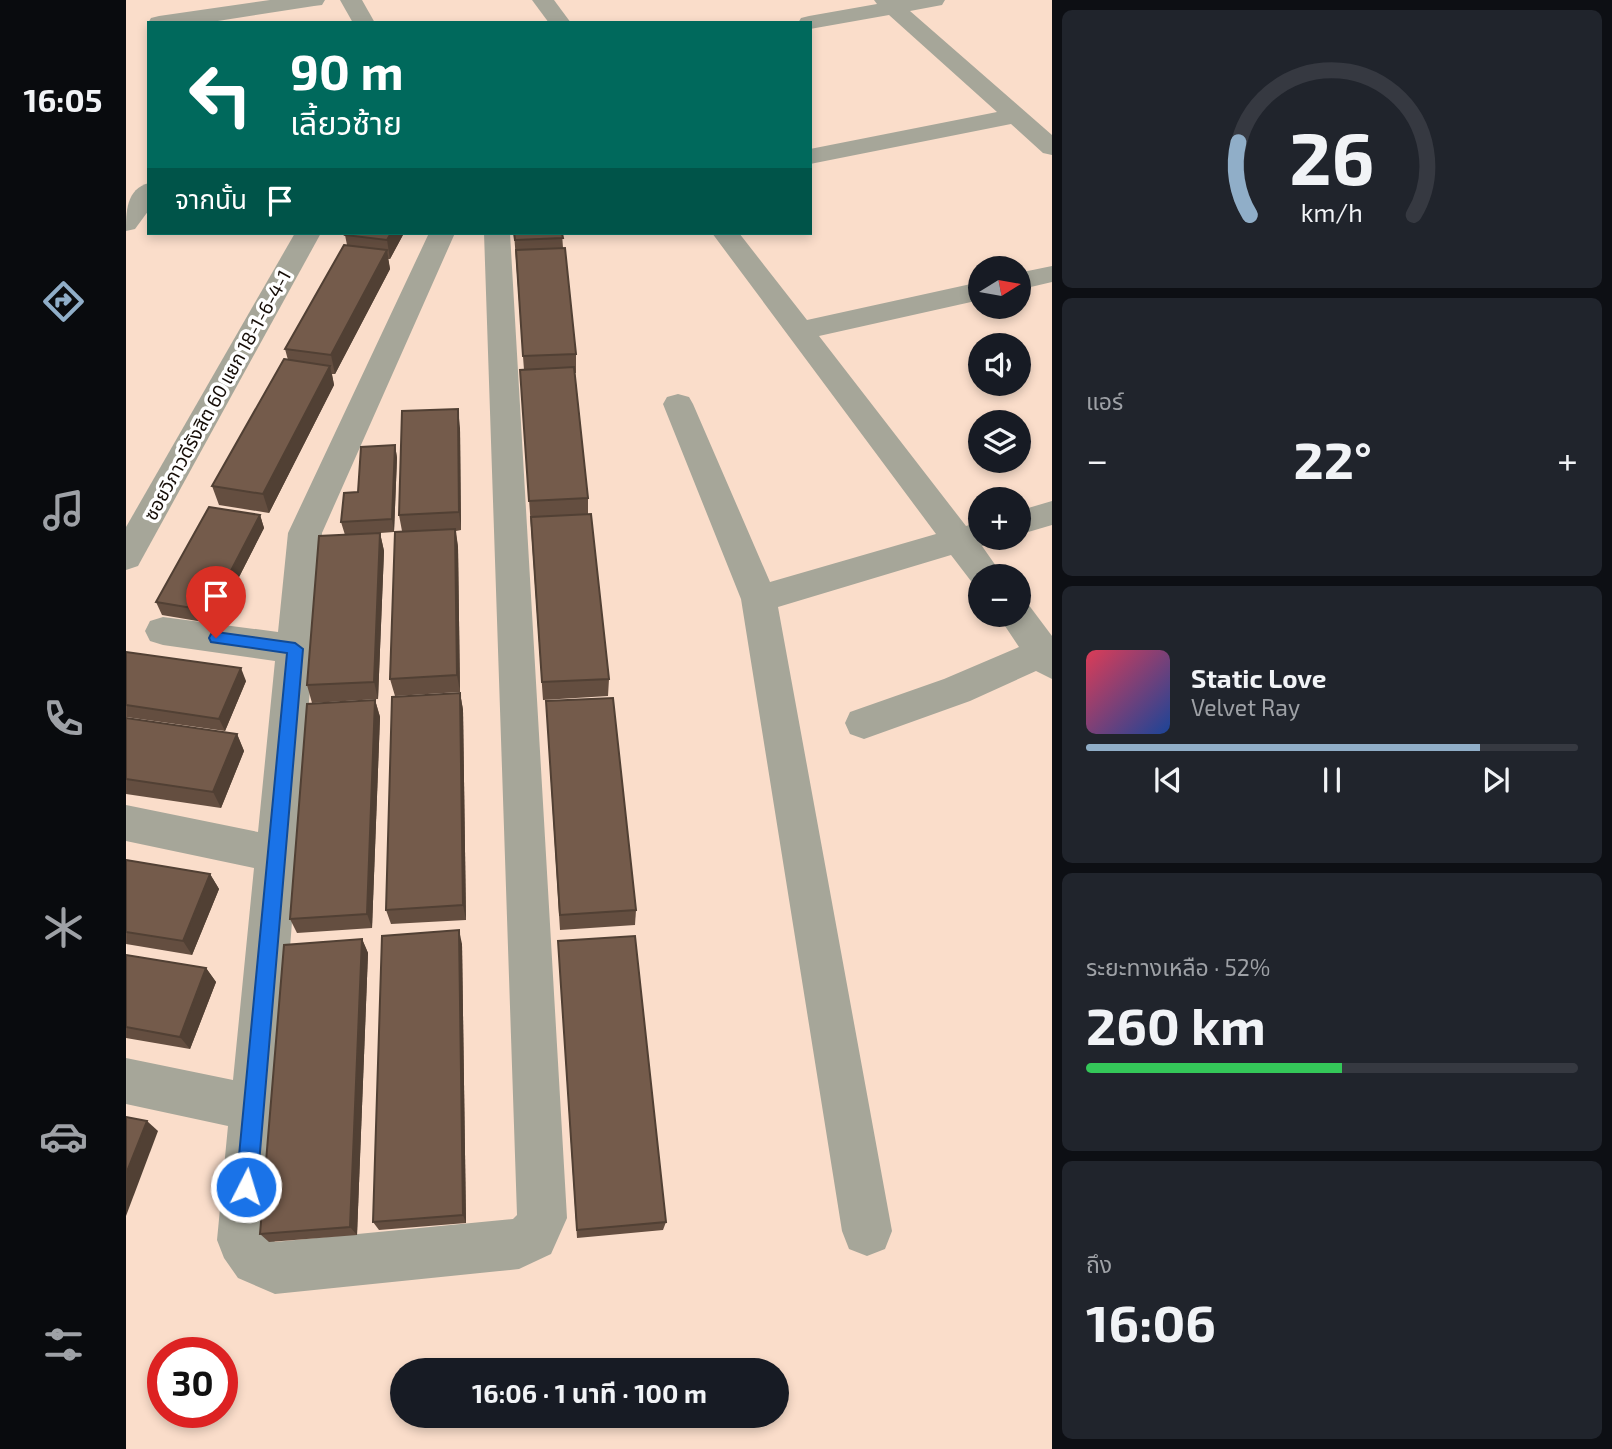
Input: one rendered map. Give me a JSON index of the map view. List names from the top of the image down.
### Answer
{
  "streets": {
    "street": ["ซอยวิภาวดีรังสิต 60 แยก 18-1-6-4-1"]
  },
  "north": "right",
  "page": {
    "tabs": "16:05",
    "turn": ["90 m", "เลี้ยวซ้าย"],
    "then": "จากนั้น",
    "map_buttons": ["+", "−"],
    "tile": [
      "แอร์",
      ["ระยะทางเหลือ · 52%", "260 km"],
      ["ถึง", "16:06"]
    ],
    "heat": ["−", "22°", "+"],
    "song": ["Static Love", "Velvet Ray"],
    "limit": "30",
    "trip": "16:06 · 1 นาที · 100 m",
    "gauge": ["26", "km/h"]
  }
}
